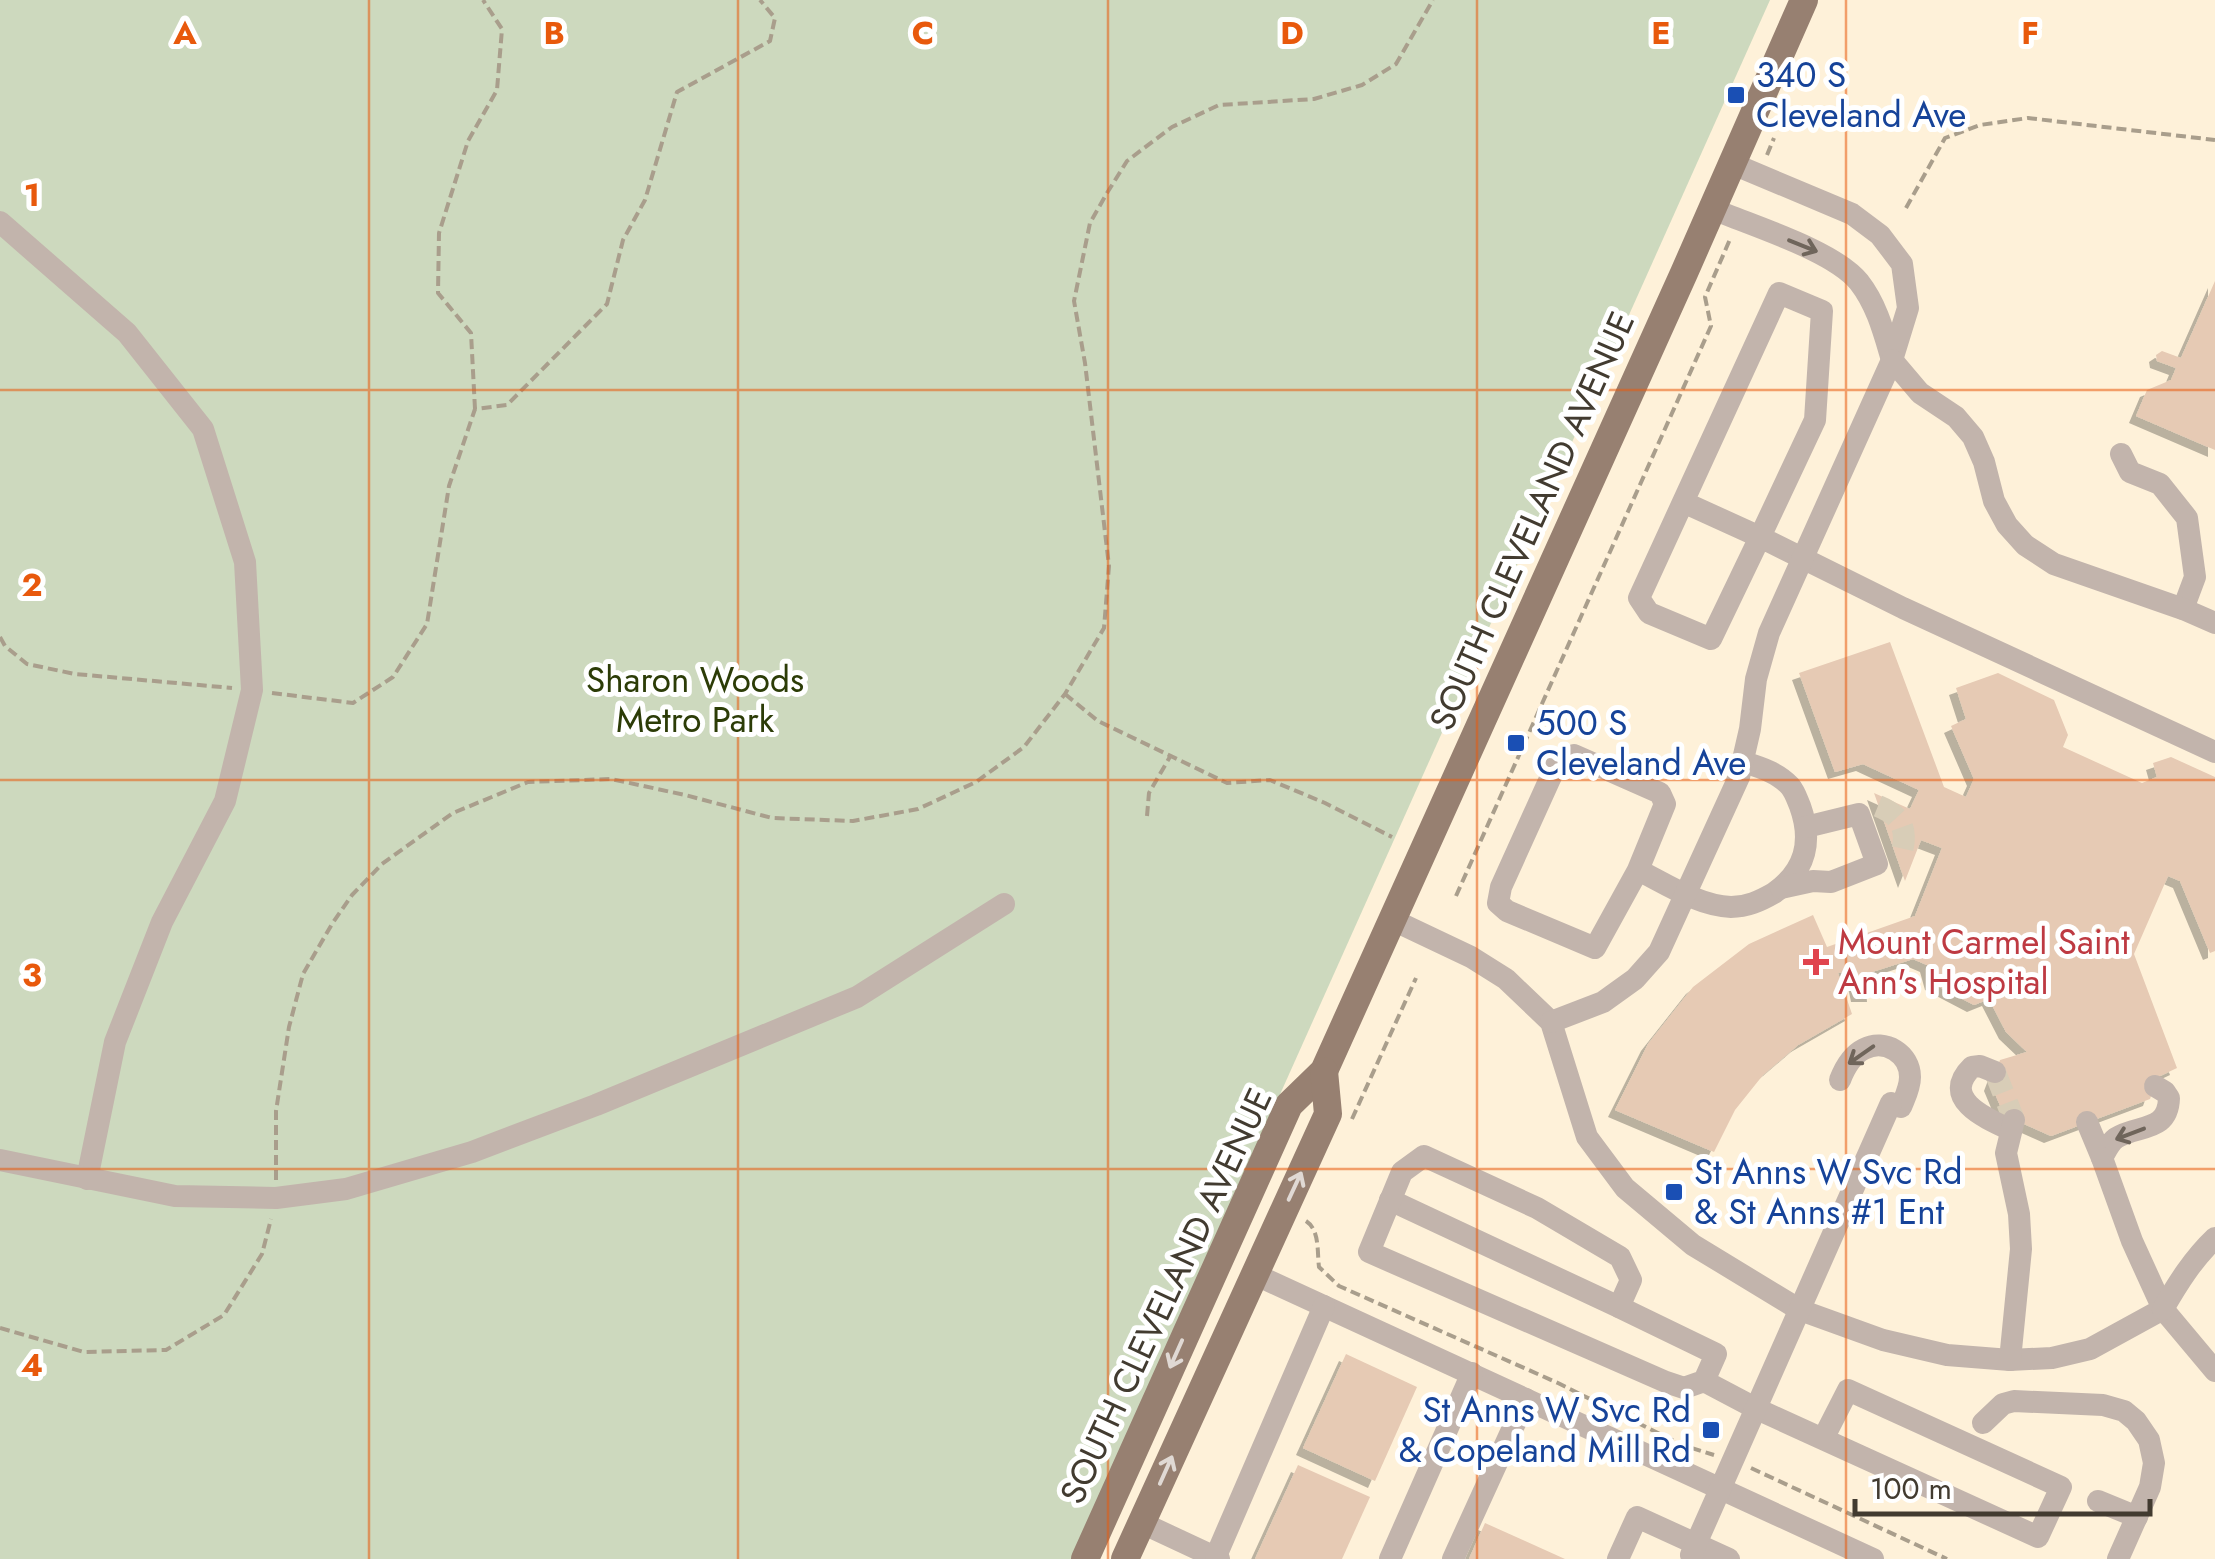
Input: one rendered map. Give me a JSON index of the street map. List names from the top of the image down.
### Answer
{
  "streets": {
    "main road": ["SOUTH CLEVELAND AVENUE"]
  },
  "parks": ["Sharon Woods Metro Park"],
  "places": {
    "transit": [
      "340 S Cleveland Ave",
      "500 S Cleveland Ave",
      "St Anns W Svc Rd & St Anns #1 Ent",
      "St Anns W Svc Rd & Copeland Mill Rd"
    ],
    "health": ["Mount Carmel Saint Ann's Hospital"]
  },
  "scale_bar": "100 m",
  "grid": {
    "columns": [
      "A",
      "B",
      "C",
      "D",
      "E",
      "F"
    ],
    "rows": [
      "1",
      "2",
      "3",
      "4"
    ]
  }
}
